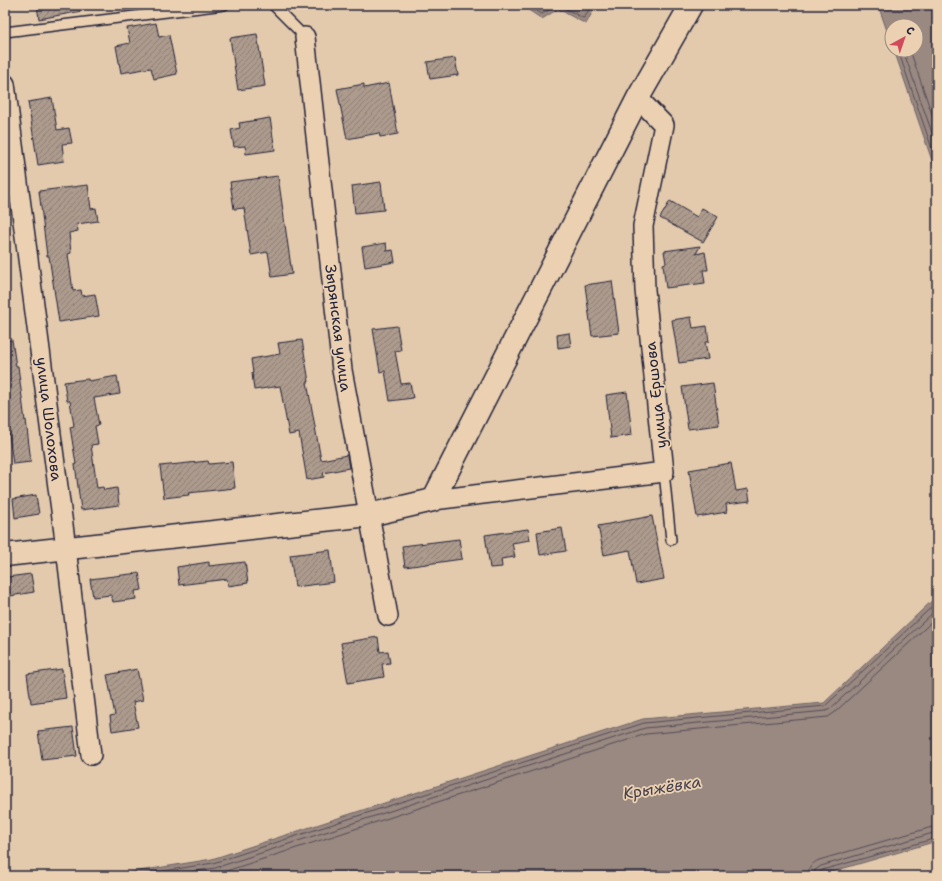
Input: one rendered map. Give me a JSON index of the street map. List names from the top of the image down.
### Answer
{
  "streets": {
    "street": ["Зырянская улица", "улица Ершова", "улица Шолохова"]
  },
  "water": ["Крыжёвка"],
  "north": "top right"
}
